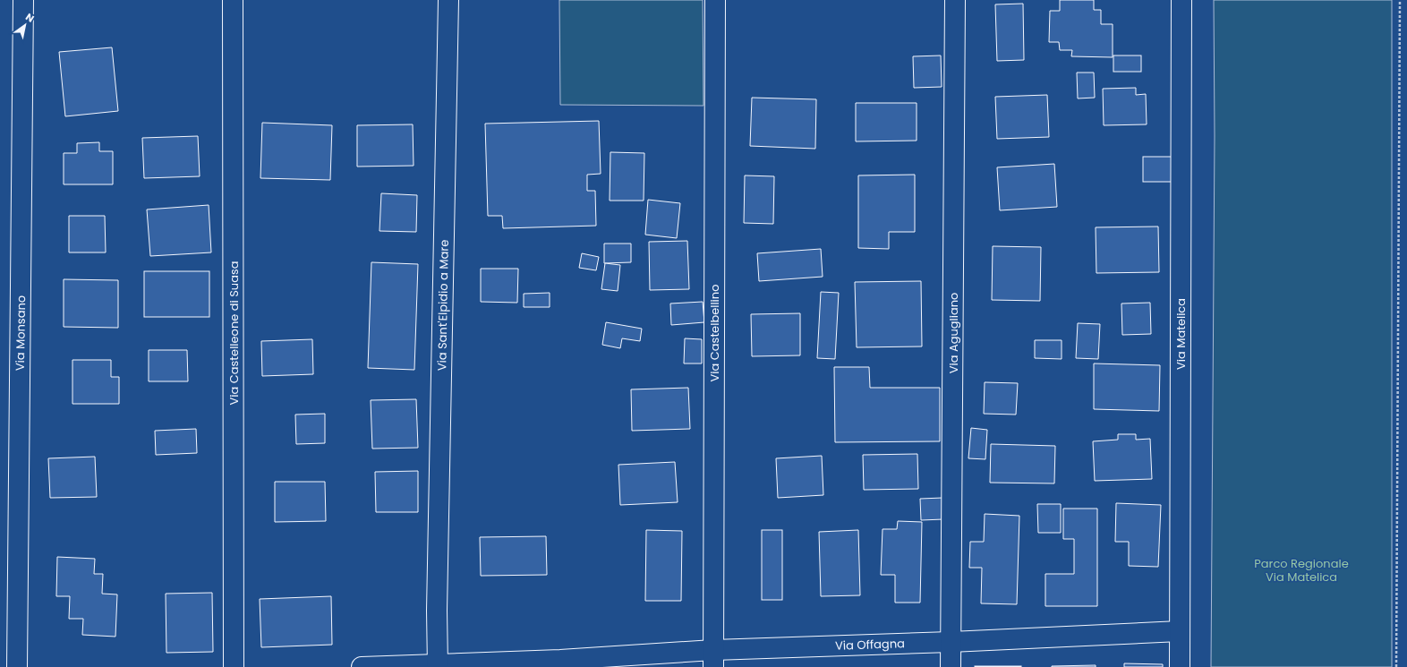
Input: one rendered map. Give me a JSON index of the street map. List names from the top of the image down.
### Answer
{
  "streets": {
    "street": [
      "Via Sant'Elpidio a Mare",
      "Via Monsano",
      "Via Castelleone di Suasa",
      "Via Castelbellino",
      "Via Agugliano",
      "Via Matelica",
      "Via Offagna"
    ]
  },
  "crossings": [
    ["Via Sant'Elpidio a Mare", "Via Offagna"],
    ["Via Castelbellino", "Via Offagna"],
    ["Via Agugliano", "Via Offagna"],
    ["Via Matelica", "Via Offagna"]
  ],
  "parks": ["Parco Regionale Via Matelica"],
  "north": "top right"
}
